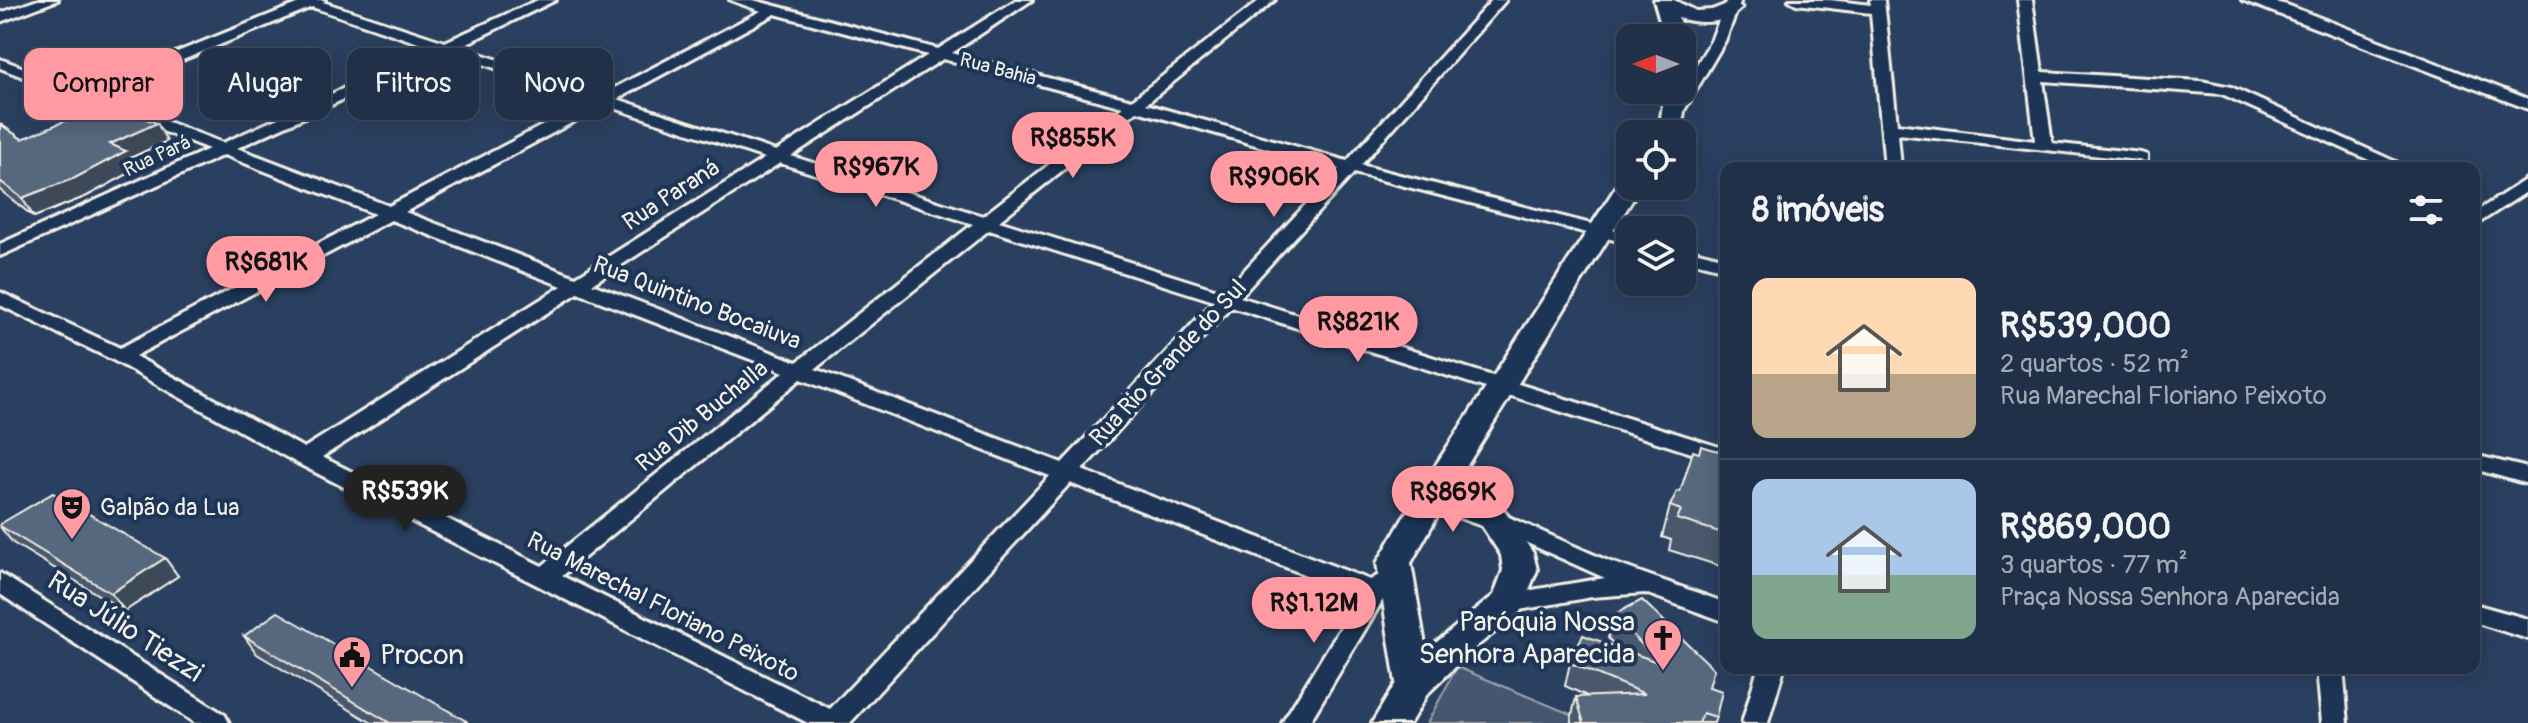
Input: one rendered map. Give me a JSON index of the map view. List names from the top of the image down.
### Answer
{
  "streets": {
    "street": [
      "Rua Bahia",
      "Rua Pará",
      "Rua Paraná",
      "Rua Quintino Bocaiuva",
      "Rua Rio Grande do Sul",
      "Rua Dib Buchalla",
      "Rua Marechal Floriano Peixoto",
      "Rua Júlio Tiezzi"
    ]
  },
  "crossings": [
    ["Rua Bahia", "Rua Paraná"],
    ["Rua Bahia", "Rua Rio Grande do Sul"],
    ["Rua Bahia", "Rua Dib Buchalla"],
    ["Rua Pará", "Rua Quintino Bocaiuva"],
    ["Rua Paraná", "Rua Quintino Bocaiuva"],
    ["Rua Paraná", "Rua Marechal Floriano Peixoto"],
    ["Rua Quintino Bocaiuva", "Rua Rio Grande do Sul"],
    ["Rua Quintino Bocaiuva", "Rua Dib Buchalla"],
    ["Rua Rio Grande do Sul", "Rua Marechal Floriano Peixoto"],
    ["Rua Dib Buchalla", "Rua Marechal Floriano Peixoto"]
  ],
  "places": {
    "theatre": ["Galpão da Lua"],
    "church": ["Paróquia Nossa Senhora Aparecida"],
    "public building": ["Procon"]
  },
  "north": "left",
  "page": {
    "chip": [
      "Comprar",
      "Alugar",
      "Filtros",
      "Novo"
    ],
    "price": [
      "R$855K",
      "R$967K",
      "R$906K",
      "R$681K",
      "R$821K",
      "R$539K",
      "R$869K",
      "R$1.12M"
    ],
    "heading": "8 imóveis",
    "list": [
      {
        "name": "R$539,000",
        "note": "2 quartos · 52 m² · Rua Marechal Floriano Peixoto"
      },
      {
        "name": "R$869,000",
        "note": "3 quartos · 77 m² · Praça Nossa Senhora Aparecida"
      }
    ]
  }
}
